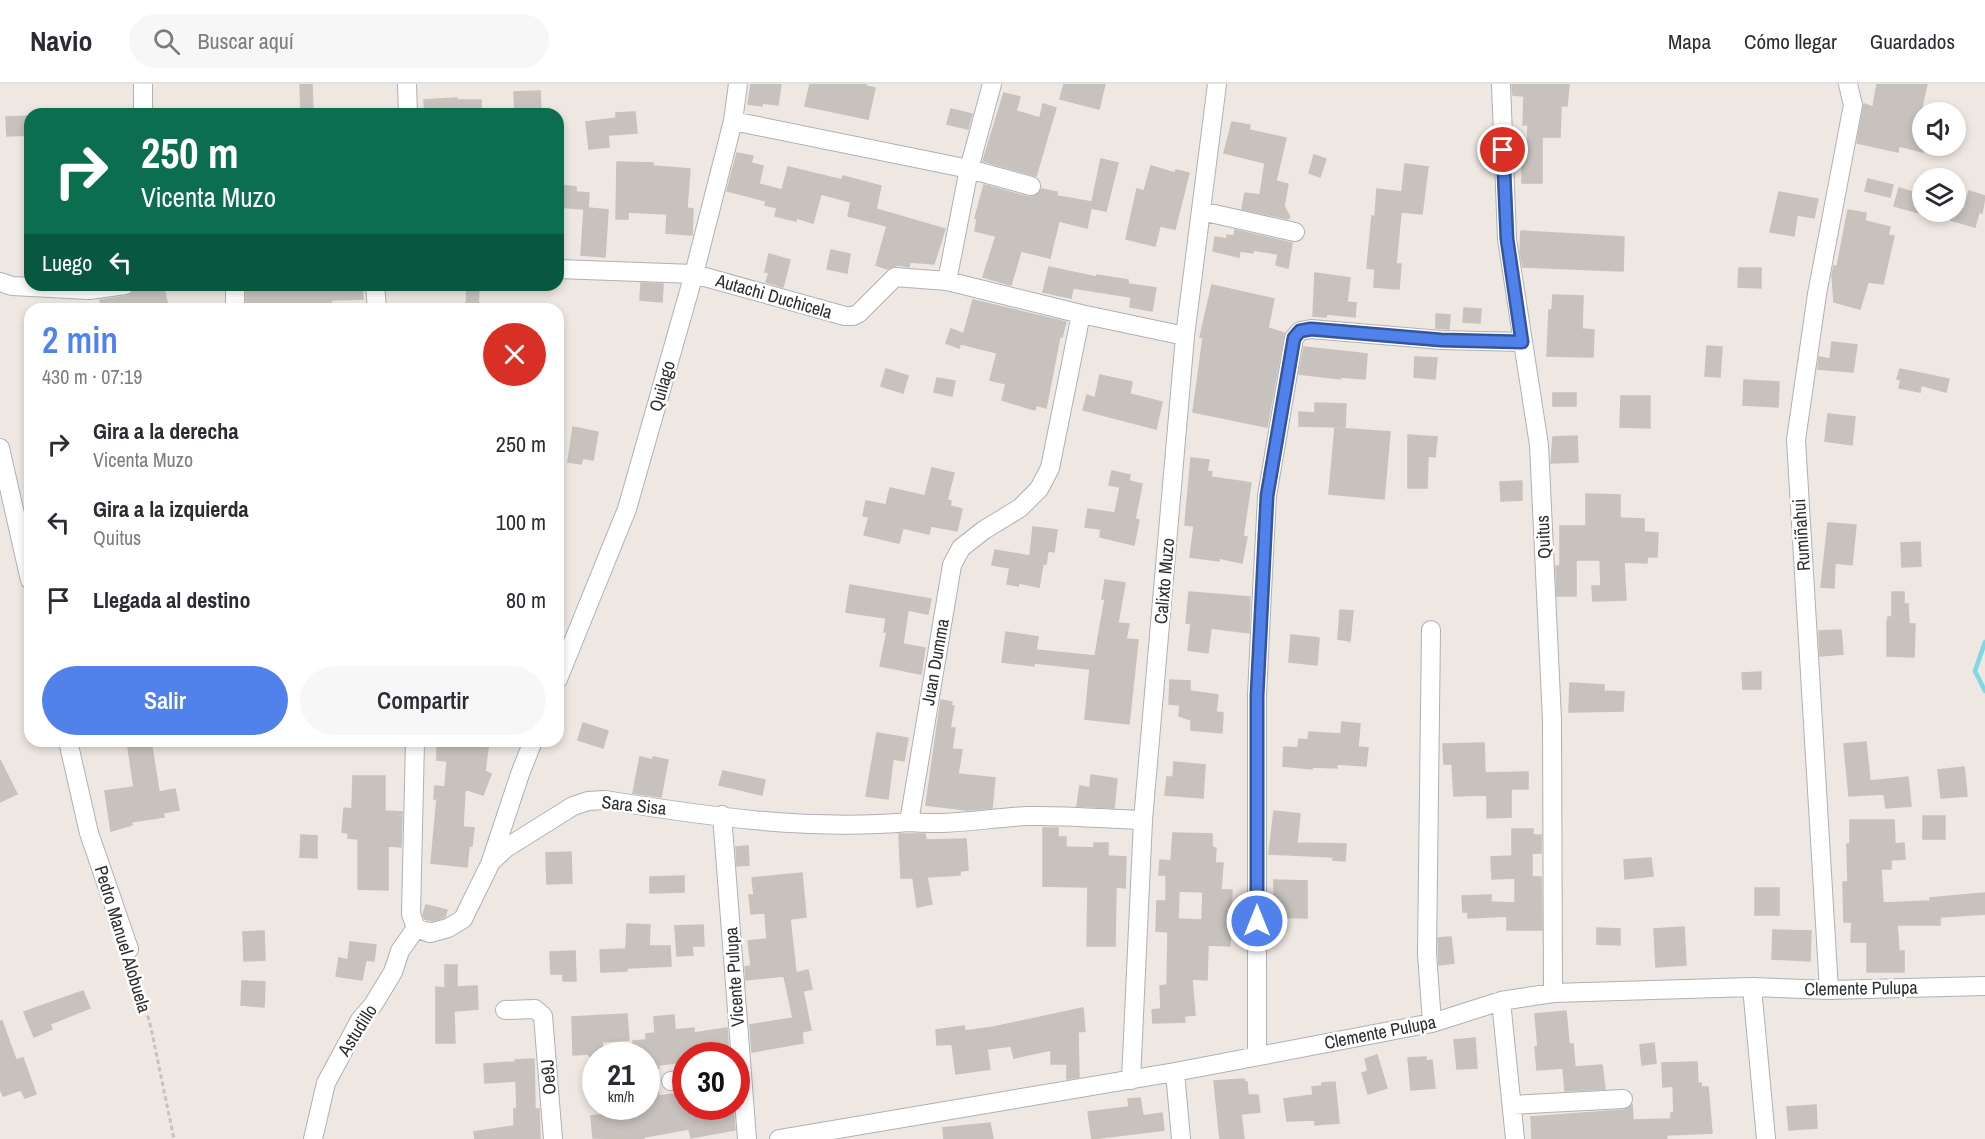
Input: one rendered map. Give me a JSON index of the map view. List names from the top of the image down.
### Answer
{
  "streets": {
    "street": [
      "Autachi Duchicela",
      "Quilago",
      "Rumiñahui",
      "Quitus",
      "Calixto Muzo",
      "Juan Dumma",
      "Sara Sisa",
      "Pedro Manuel Alobuela",
      "Vicente Pulupa",
      "Clemente Pulupa",
      "Astudillo",
      "Oe9J"
    ]
  },
  "crossings": [
    ["Autachi Duchicela", "Quilago"],
    ["Autachi Duchicela", "Calixto Muzo"],
    ["Autachi Duchicela", "Juan Dumma"],
    ["Rumiñahui", "Clemente Pulupa"],
    ["Quitus", "Clemente Pulupa"],
    ["Calixto Muzo", "Clemente Pulupa"],
    ["Juan Dumma", "Sara Sisa"],
    ["Sara Sisa", "Vicente Pulupa"],
    ["Sara Sisa", "Astudillo"]
  ],
  "page": {
    "header": "Navio",
    "search": "Buscar aquí",
    "nav": ["Mapa", "Cómo llegar", "Guardados"],
    "turn": ["250 m", "Vicenta Muzo"],
    "then": "Luego",
    "heading": ["2 min", "430 m · 07:19"],
    "list": [
      {
        "name": "Gira a la derecha",
        "note": "Vicenta Muzo",
        "value": "250 m"
      },
      {
        "name": "Gira a la izquierda",
        "note": "Quitus",
        "value": "100 m"
      },
      {
        "name": "Llegada al destino",
        "value": "80 m"
      }
    ],
    "buttons": ["Salir", "Compartir"],
    "speed": "21 km/h",
    "limit": "30"
  }
}
